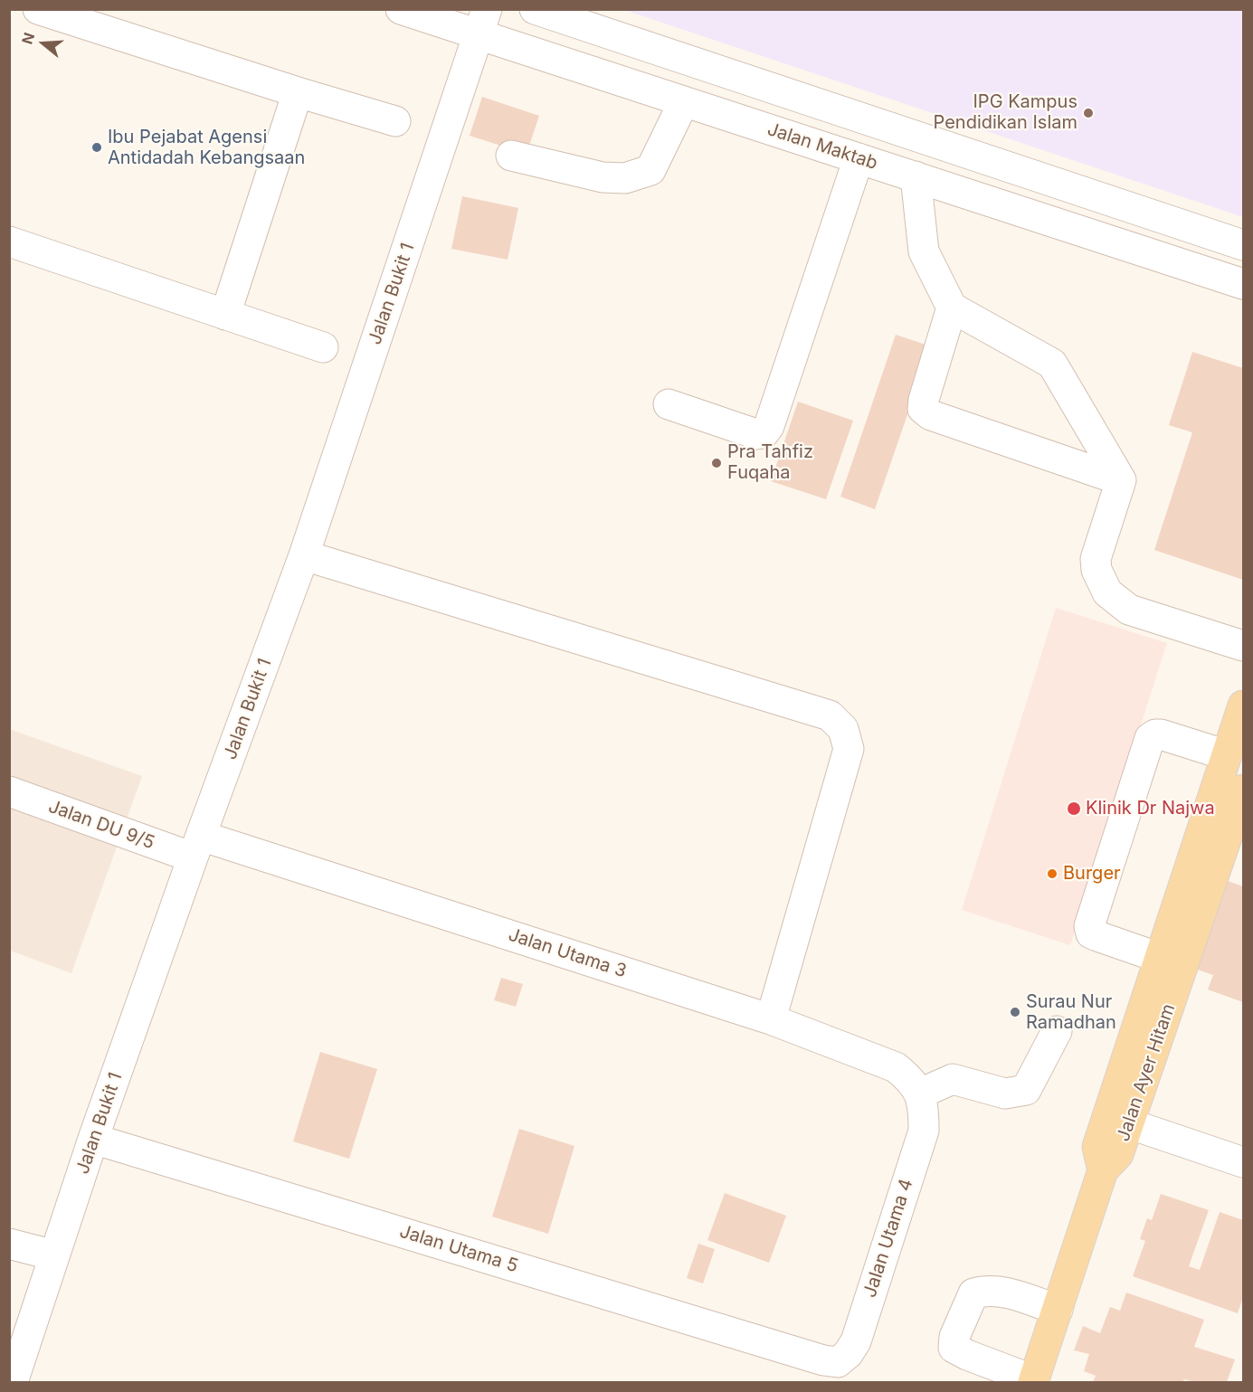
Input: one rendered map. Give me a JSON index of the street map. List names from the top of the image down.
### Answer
{
  "streets": {
    "main road": ["Jalan Ayer Hitam"],
    "street": [
      "Jalan Maktab",
      "Jalan Bukit 1",
      "Jalan DU 9/5",
      "Jalan Utama 3",
      "Jalan Utama 4",
      "Jalan Utama 5"
    ]
  },
  "crossings": [
    ["Jalan Maktab", "Jalan Bukit 1"],
    ["Jalan Bukit 1", "Jalan DU 9/5"],
    ["Jalan Bukit 1", "Jalan Utama 3"],
    ["Jalan Bukit 1", "Jalan Utama 5"],
    ["Jalan DU 9/5", "Jalan Utama 3"],
    ["Jalan Utama 3", "Jalan Utama 4"],
    ["Jalan Utama 4", "Jalan Utama 5"]
  ],
  "places": [
    "IPG Kampus Pendidikan Islam",
    "Ibu Pejabat Agensi Antidadah Kebangsaan",
    "Pra Tahfiz Fuqaha",
    "Klinik Dr Najwa",
    "Burger",
    "Surau Nur Ramadhan"
  ],
  "north": "left"
}
